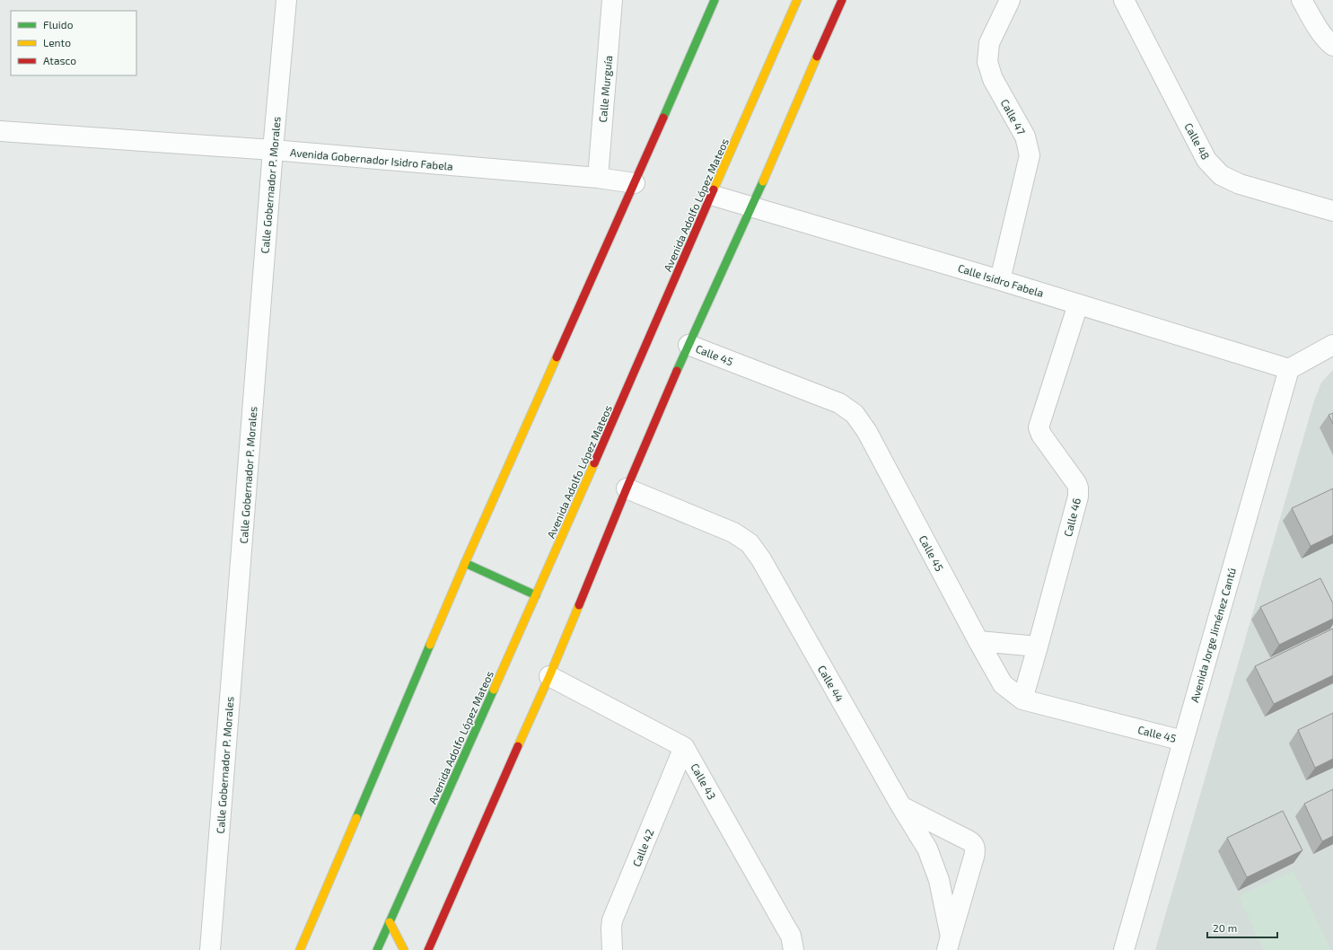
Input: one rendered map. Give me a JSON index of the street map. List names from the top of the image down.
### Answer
{
  "streets": {
    "main road": ["Avenida Adolfo López Mateos"],
    "street": [
      "Calle Murguía",
      "Calle 47",
      "Calle 48",
      "Avenida Gobernador Isidro Fabela",
      "Calle Gobernador P. Morales",
      "Calle Isidro Fabela",
      "Calle 45",
      "Calle 46",
      "Avenida Jorge Jiménez Cantú",
      "Calle 44",
      "Calle 43",
      "Calle 42"
    ]
  },
  "crossings": [
    ["Calle Murguía", "Avenida Gobernador Isidro Fabela"],
    ["Calle 47", "Calle Isidro Fabela"],
    ["Avenida Gobernador Isidro Fabela", "Calle Gobernador P. Morales"],
    ["Avenida Adolfo López Mateos", "Calle Isidro Fabela"],
    ["Calle Isidro Fabela", "Calle 46"],
    ["Calle Isidro Fabela", "Avenida Jorge Jiménez Cantú"],
    ["Calle 45", "Calle 46"],
    ["Calle 45", "Avenida Jorge Jiménez Cantú"],
    ["Calle 43", "Calle 42"]
  ],
  "legend": ["Fluido", "Lento", "Atasco"],
  "scale_bar": "20 m"
}
